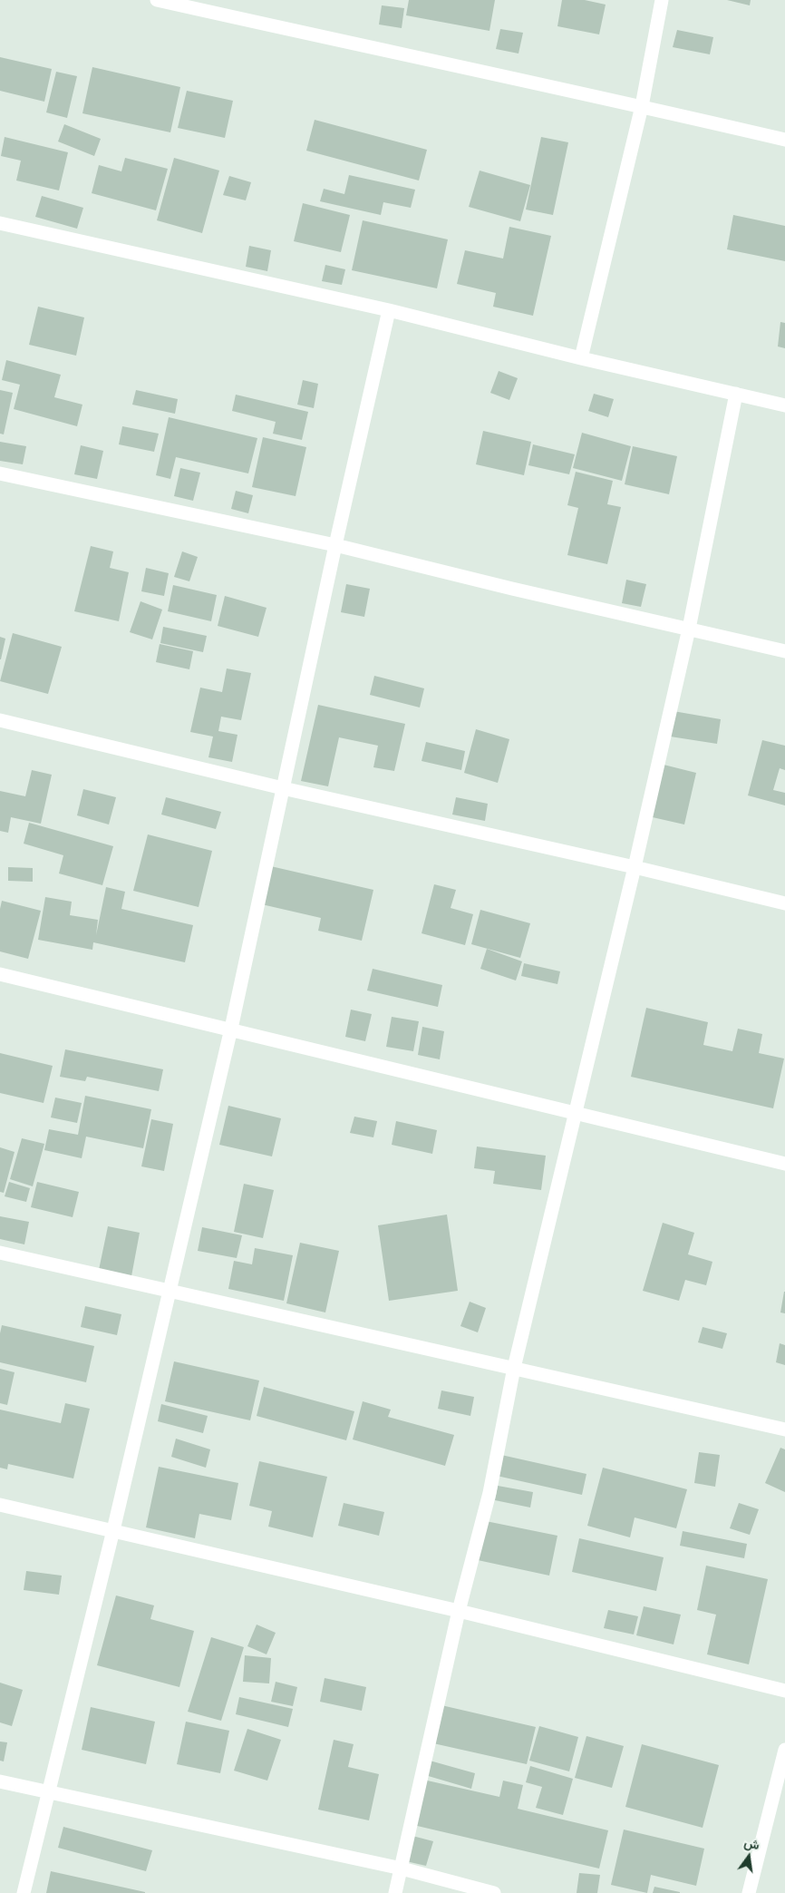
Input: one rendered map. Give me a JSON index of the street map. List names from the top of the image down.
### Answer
{
  "north": "top"
}
